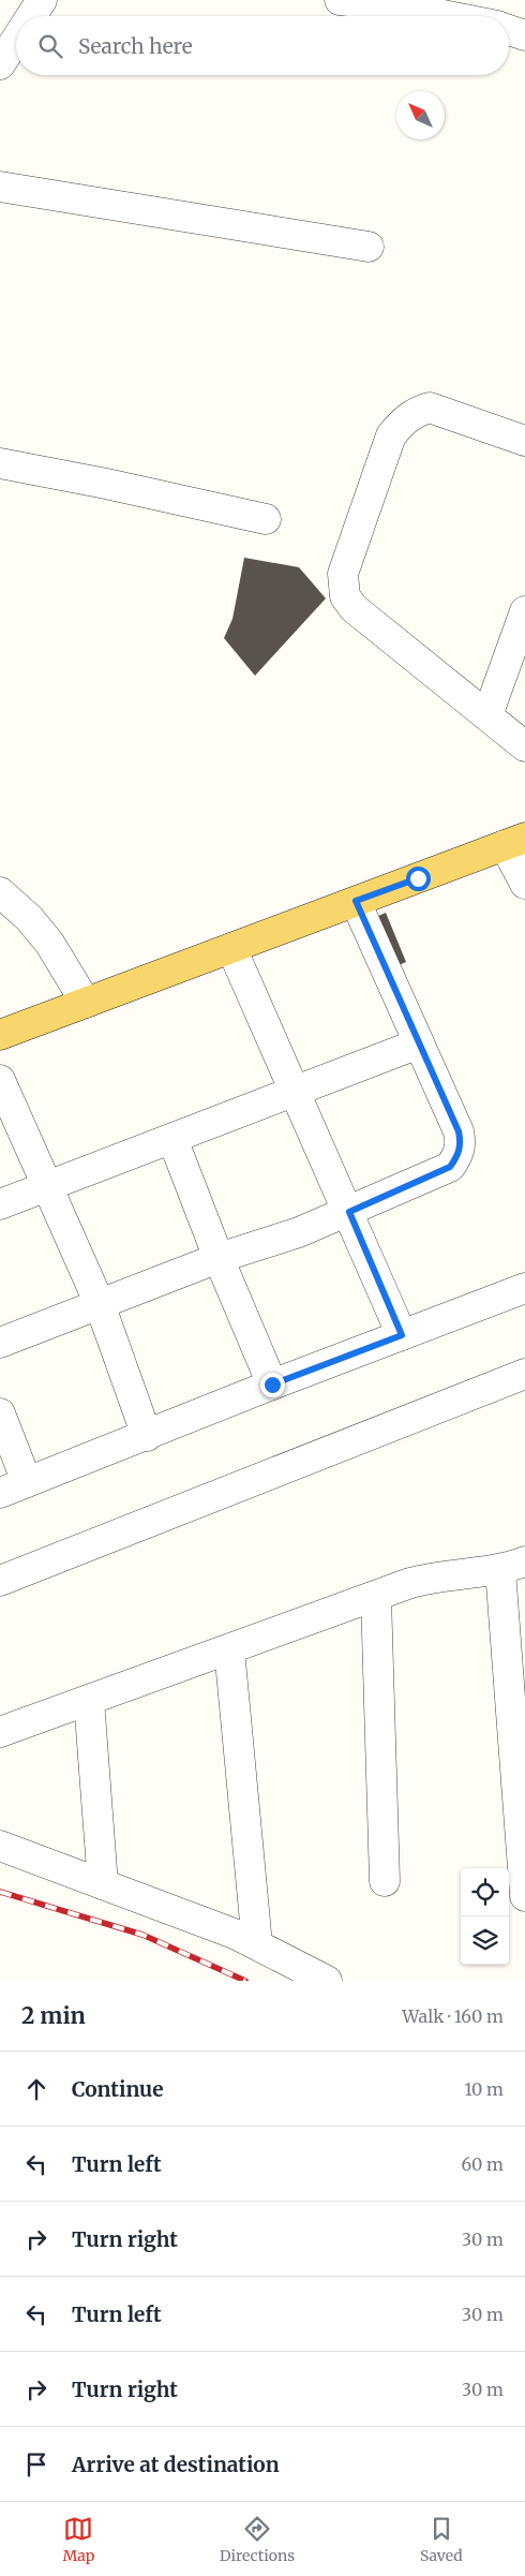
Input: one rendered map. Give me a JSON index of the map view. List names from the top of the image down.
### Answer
{
  "north": "top left",
  "page": {
    "search": "Search here",
    "heading": ["2 min", "Walk · 160 m"],
    "list": [
      ["Continue", "10 m"],
      ["Turn left", "60 m"],
      ["Turn right", "30 m"],
      ["Turn left", "30 m"],
      ["Turn right", "30 m"],
      "Arrive at destination"
    ],
    "nav": ["Map", "Directions", "Saved"]
  }
}
